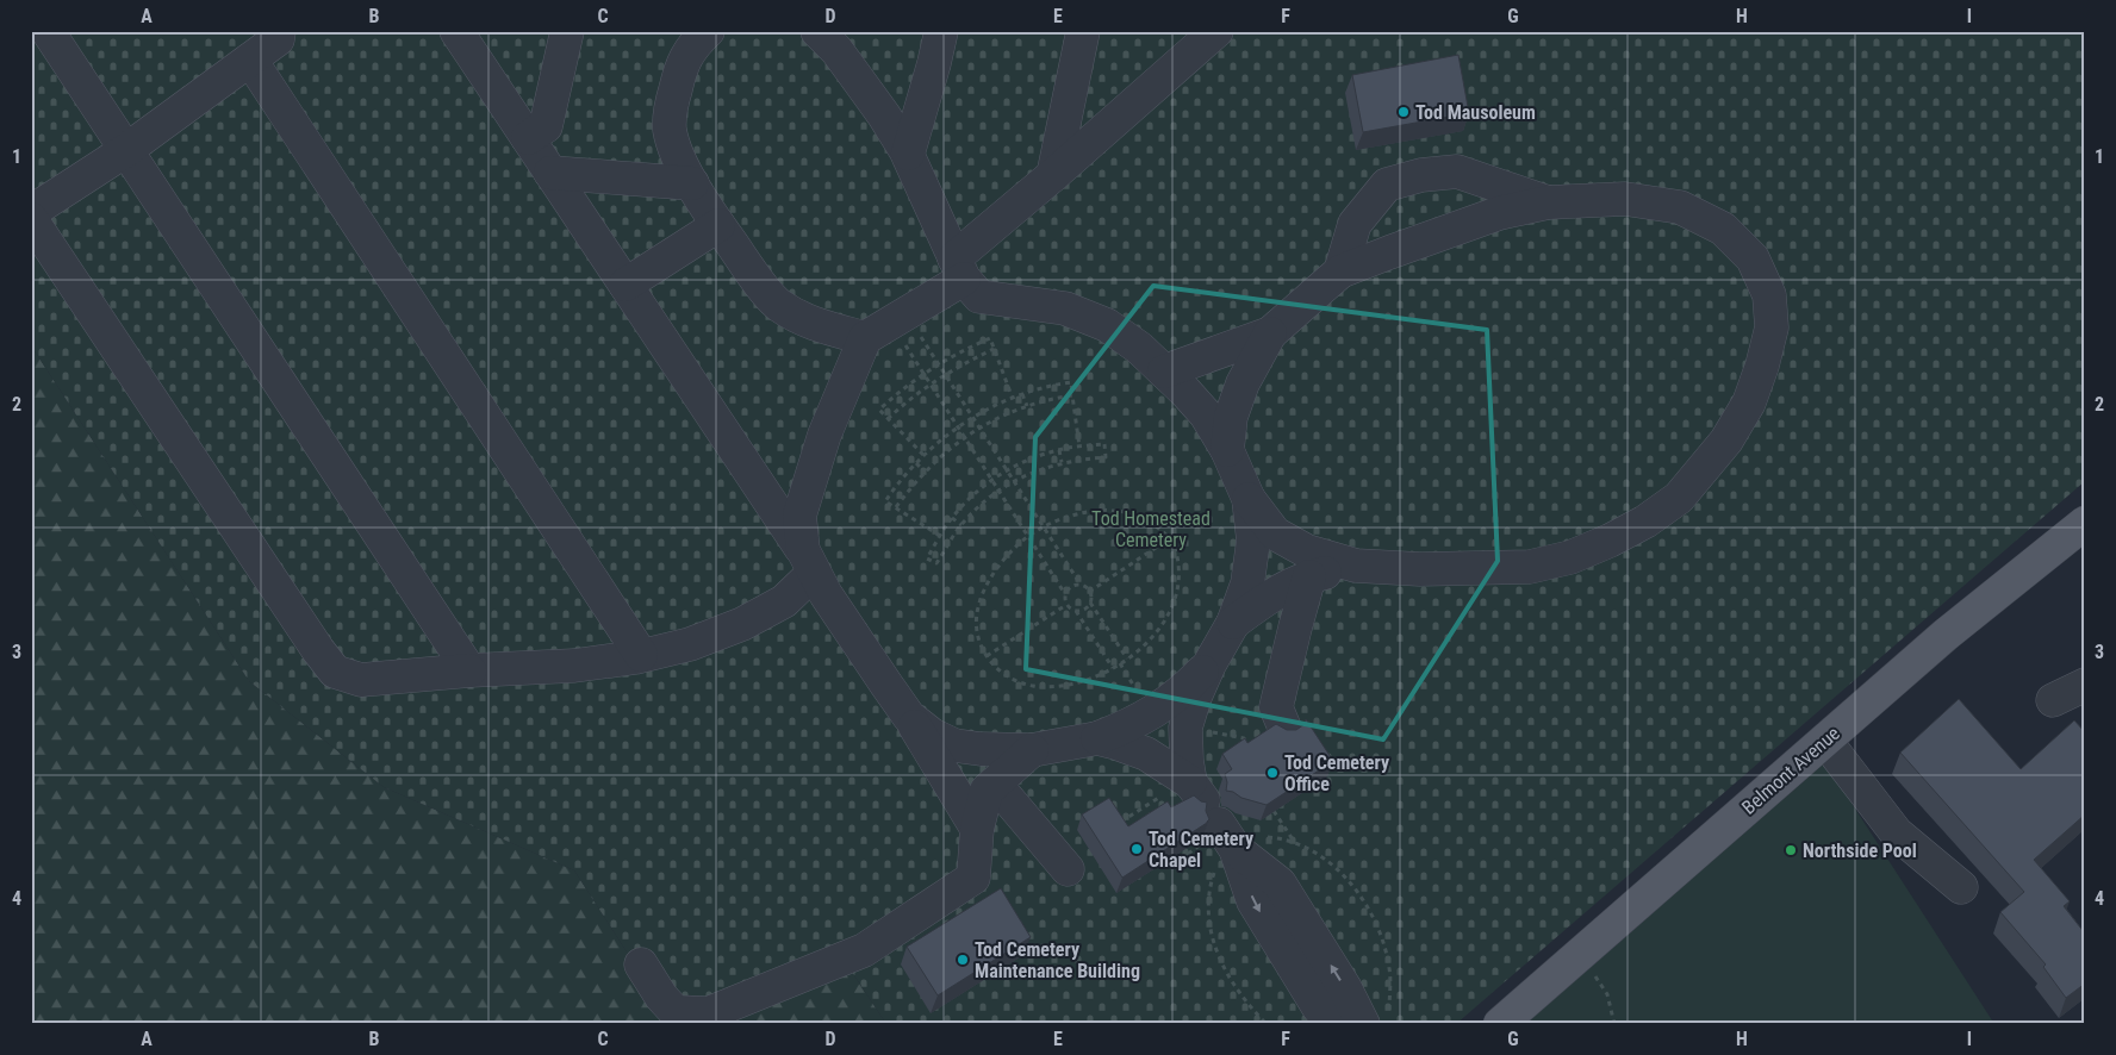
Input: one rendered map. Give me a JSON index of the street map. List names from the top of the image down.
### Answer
{
  "streets": {
    "main road": ["Belmont Avenue"]
  },
  "parks": ["Tod Homestead Cemetery"],
  "places": [
    "Tod Mausoleum",
    "Tod Cemetery Office",
    "Tod Cemetery Chapel",
    "Northside Pool",
    "Tod Cemetery Maintenance Building"
  ],
  "grid": {
    "columns": [
      "A",
      "B",
      "C",
      "D",
      "E",
      "F",
      "G",
      "H",
      "I"
    ],
    "rows": [
      "1",
      "2",
      "3",
      "4"
    ]
  }
}
